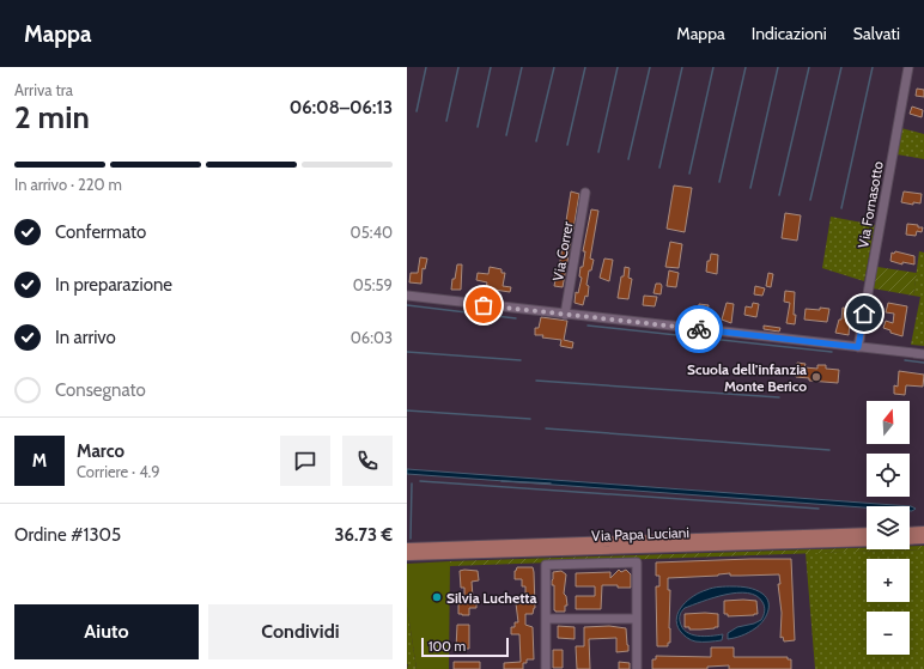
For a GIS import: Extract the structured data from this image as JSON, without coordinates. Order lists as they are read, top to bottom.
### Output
{
  "streets": {
    "main road": ["Via Papa Luciani"],
    "street": ["Via Fornasotto", "Via Correr"]
  },
  "places": ["Scuola dell'infanzia Monte Berico", "Silvia Luchetta"],
  "scale_bar": "100 m",
  "north": "top",
  "page": {
    "header": "Mappa",
    "nav": ["Mappa", "Indicazioni", "Salvati"],
    "heading": ["2 min", "Arriva tra", "06:08–06:13"],
    "panel": [
      "Marco",
      "Corriere · 4.9",
      "Ordine #1305",
      "36.73 €"
    ],
    "bar": "In arrivo · 220 m",
    "list": [
      ["Confermato", "05:40"],
      ["In preparazione", "05:59"],
      ["In arrivo", "06:03"],
      "Consegnato"
    ],
    "map_buttons": ["+", "−"],
    "round": "M",
    "buttons": ["Aiuto", "Condividi"],
    "scale": "100 m"
  }
}
